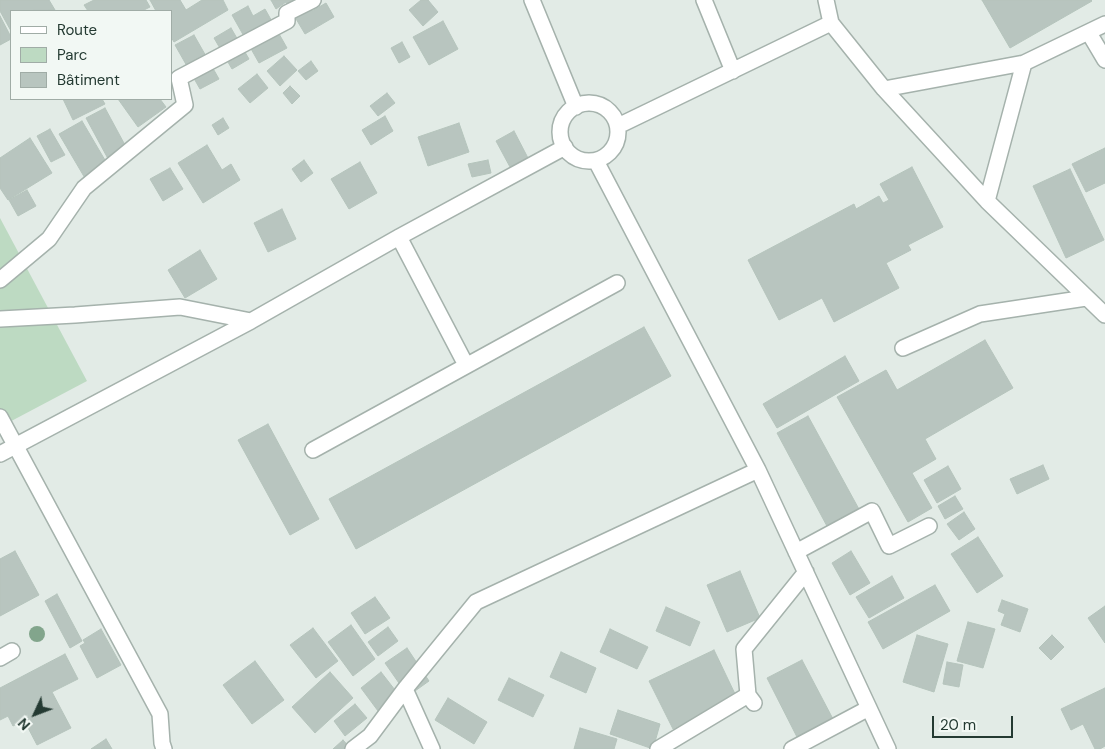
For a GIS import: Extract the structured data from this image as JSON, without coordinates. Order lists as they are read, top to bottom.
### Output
{
  "legend": ["Route", "Parc", "Bâtiment"],
  "scale_bar": "20 m",
  "north": "bottom left"
}
